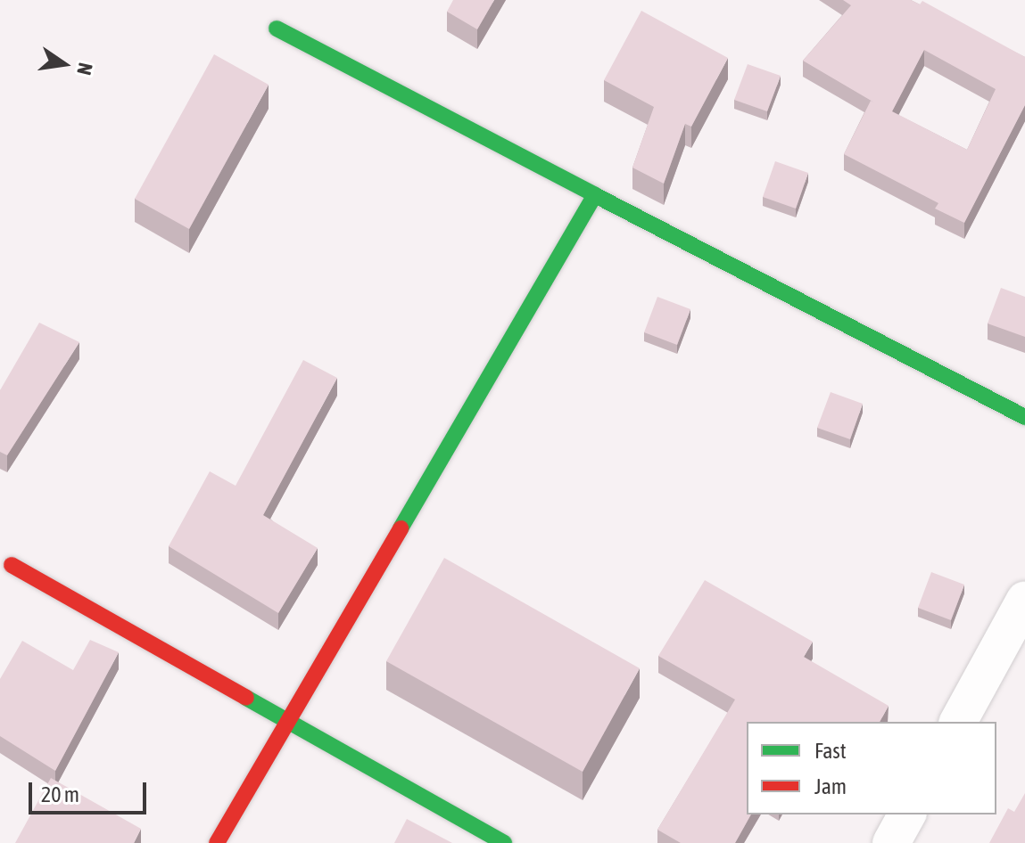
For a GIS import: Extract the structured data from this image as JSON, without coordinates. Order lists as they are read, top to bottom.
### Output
{
  "legend": ["Fast", "Jam"],
  "scale_bar": "20 m",
  "north": "right"
}
